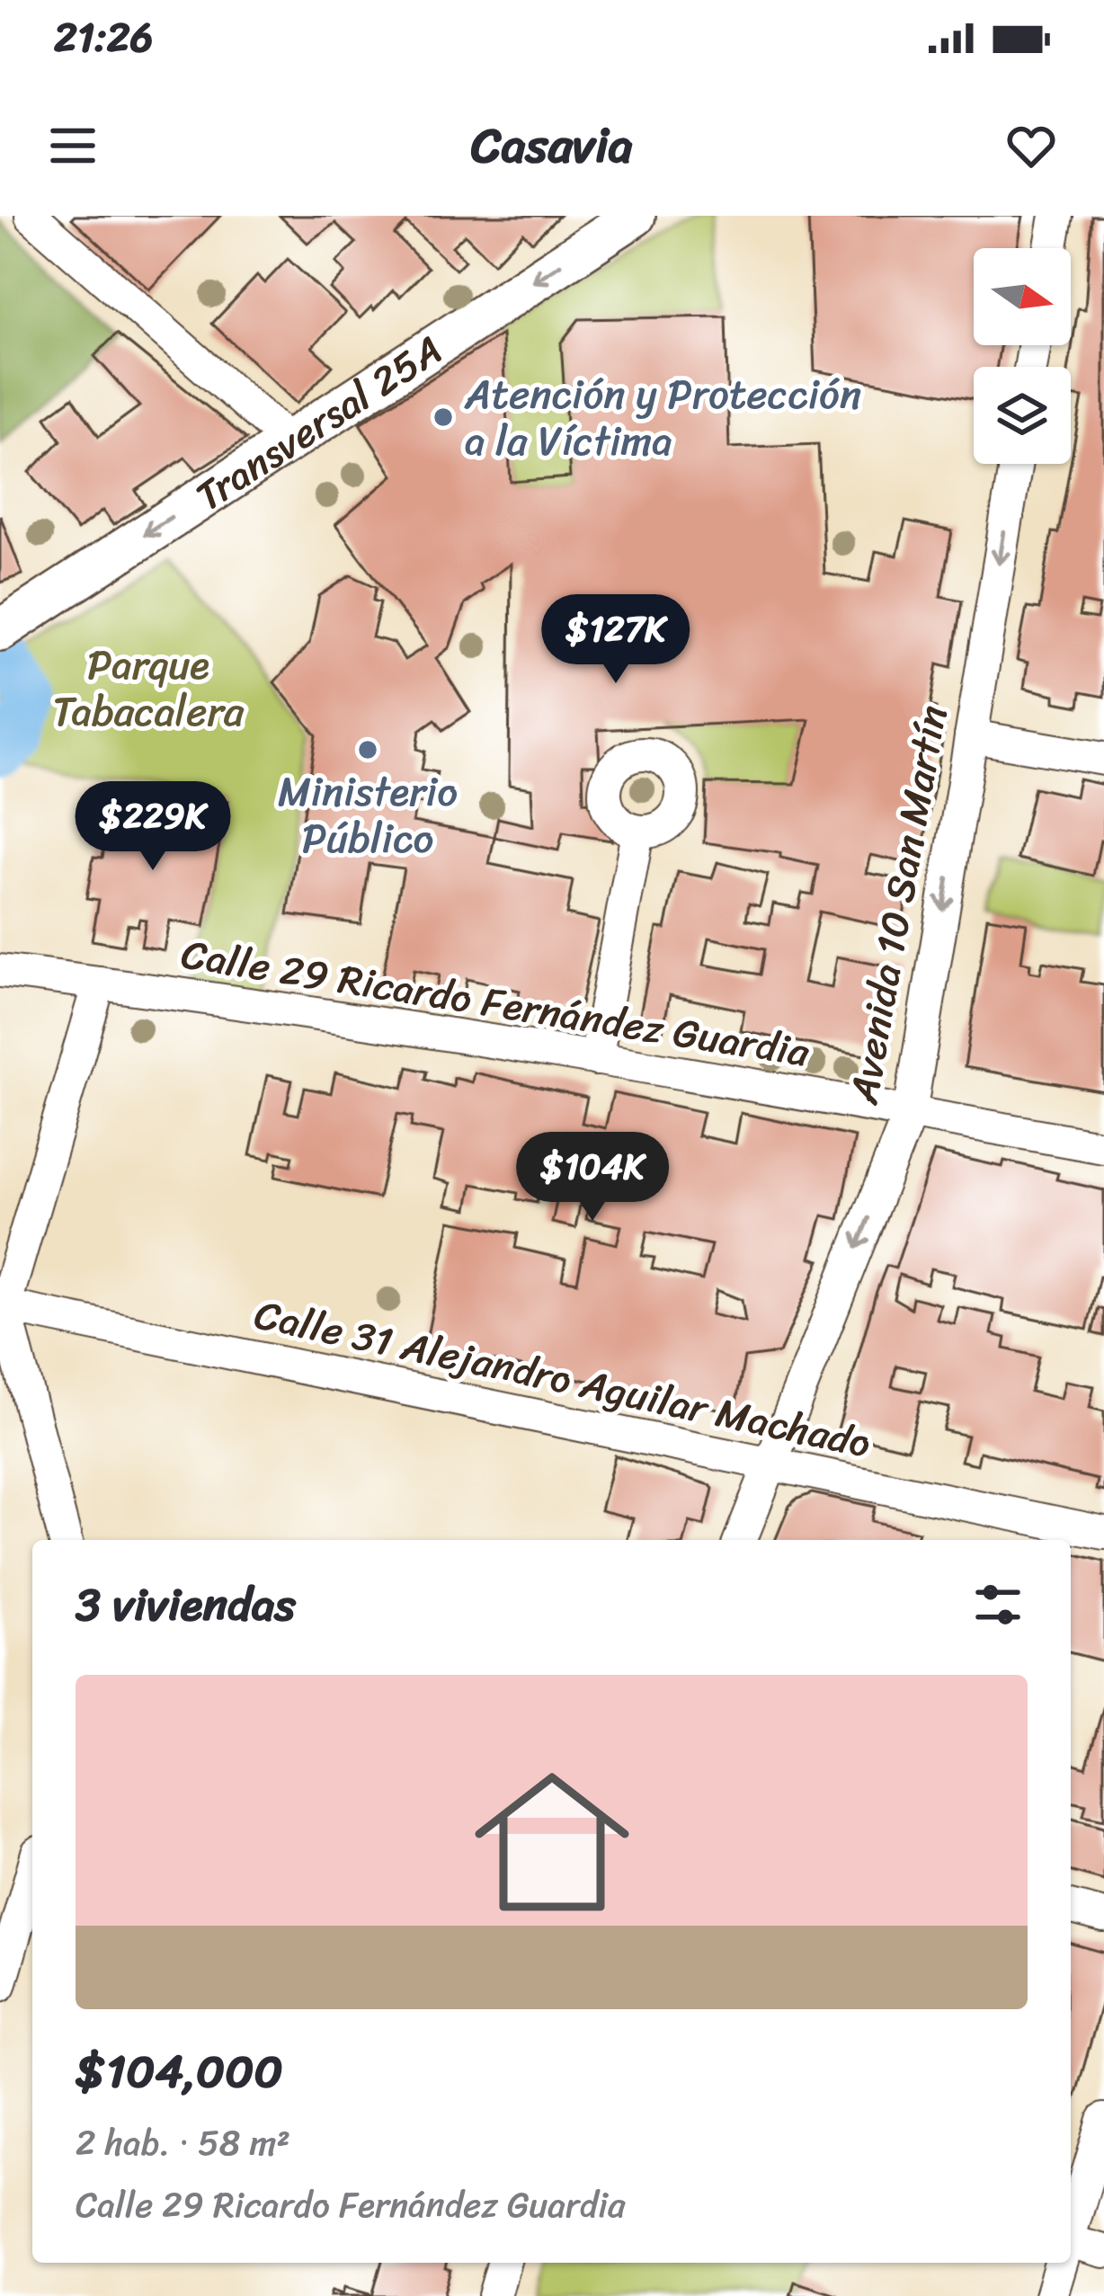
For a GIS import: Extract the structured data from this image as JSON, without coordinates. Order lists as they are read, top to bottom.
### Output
{
  "streets": {
    "main road": ["Transversal 25A"],
    "street": ["Avenida 10 San Martín", "Calle 29 Ricardo Fernández Guardia", "Calle 31 Alejandro Aguilar Machado"]
  },
  "crossings": [
    ["Avenida 10 San Martín", "Calle 29 Ricardo Fernández Guardia"],
    ["Avenida 10 San Martín", "Calle 31 Alejandro Aguilar Machado"]
  ],
  "one_way": ["Transversal 25A", "Avenida 10 San Martín"],
  "parks": ["Parque Tabacalera"],
  "places": ["Atención y Protección a la Víctima", "Ministerio Público"],
  "north": "right",
  "page": {
    "status": "21:26",
    "header": "Casavia",
    "price": ["$127K", "$229K", "$104K"],
    "heading": "3 viviendas",
    "list": [
      {
        "name": "$104,000",
        "note": "2 hab. · 58 m² · Calle 29 Ricardo Fernández Guardia"
      }
    ]
  }
}
